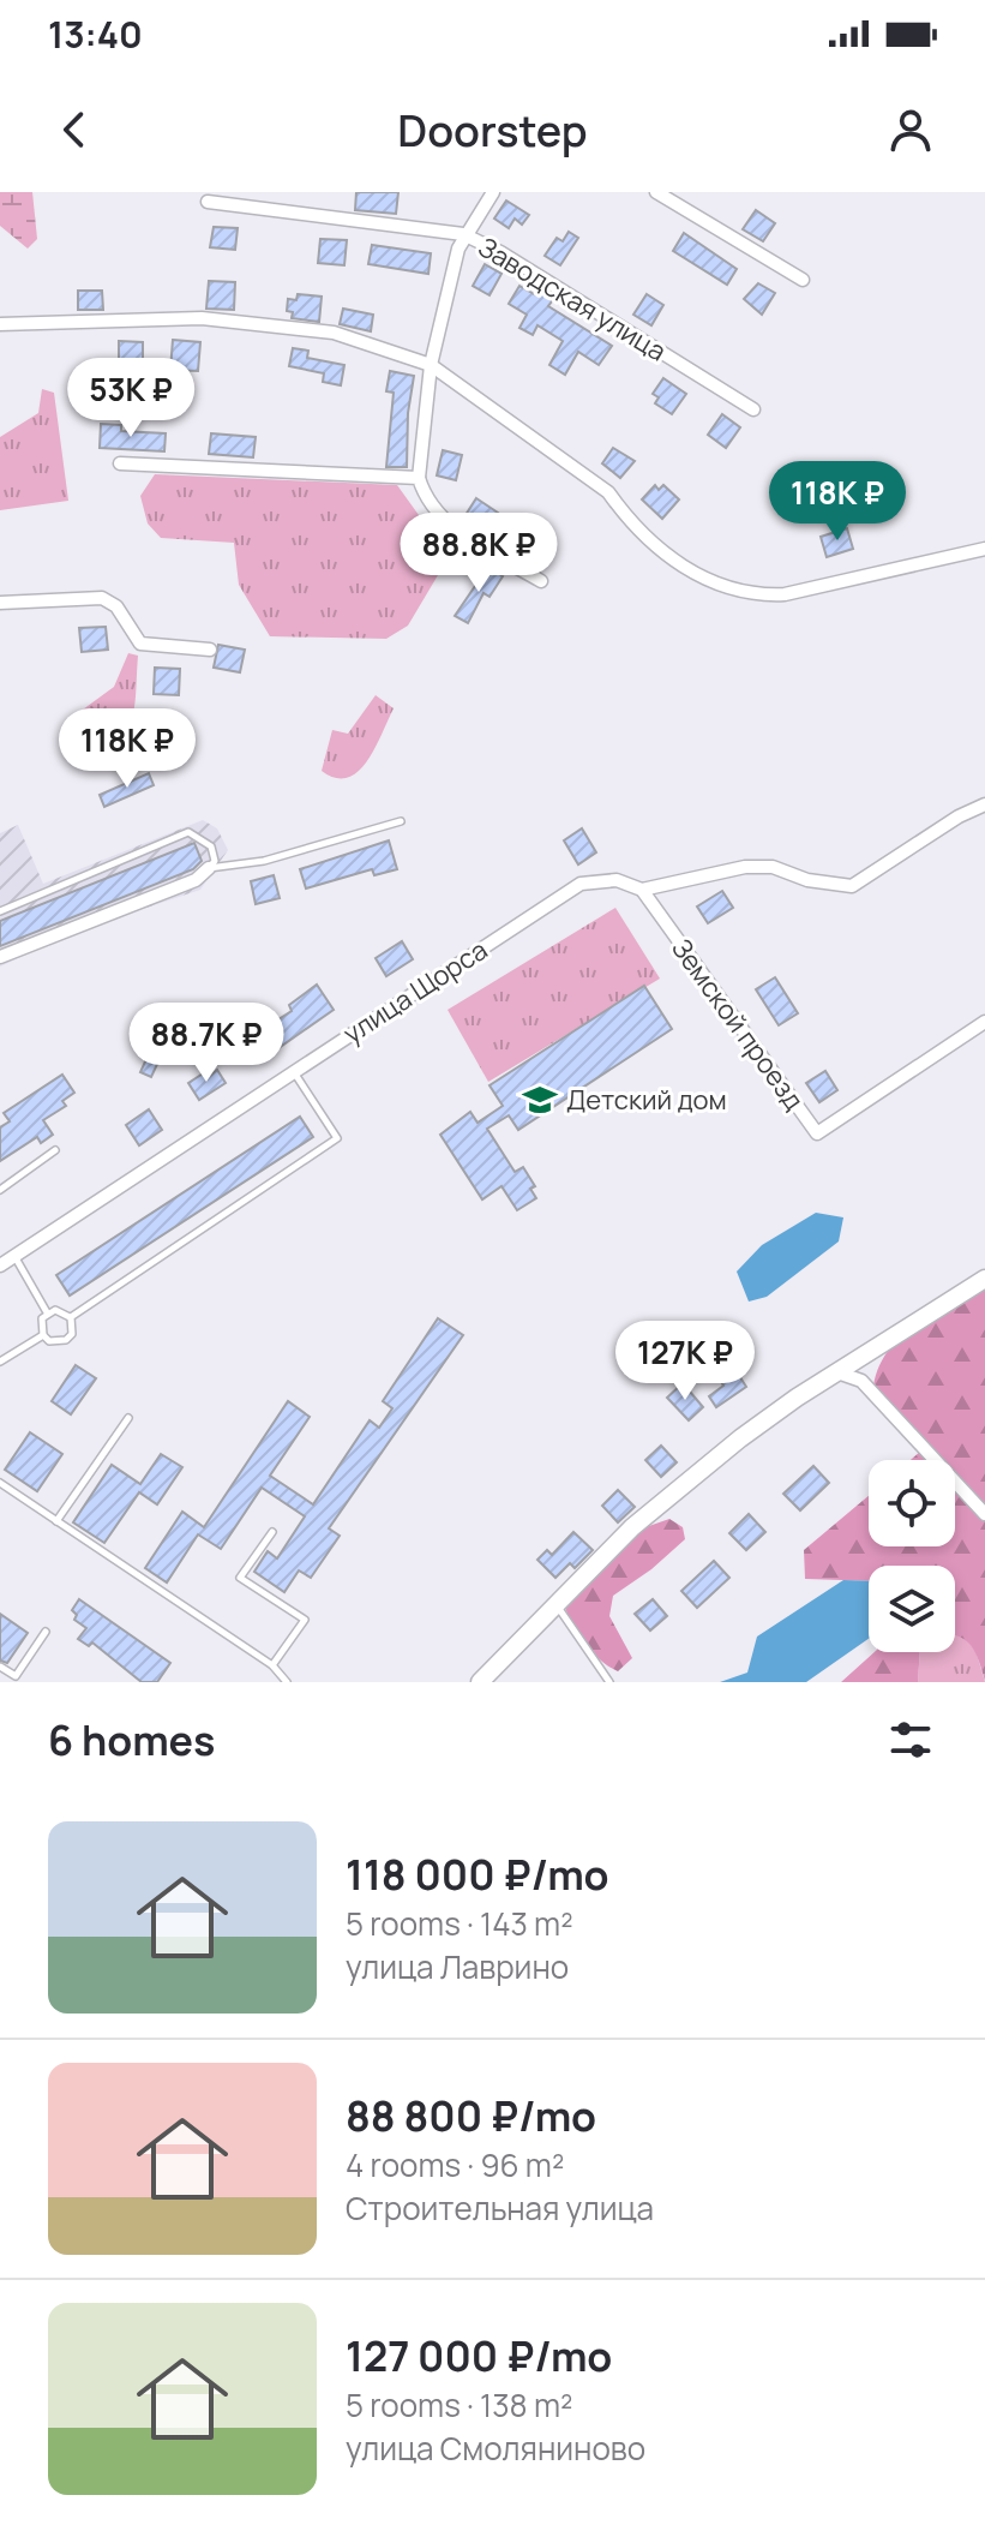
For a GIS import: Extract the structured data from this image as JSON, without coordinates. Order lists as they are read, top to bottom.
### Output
{
  "streets": {
    "street": ["Заводская улица", "улица Щорса", "Земской проезд"]
  },
  "crossings": [
    ["улица Щорса", "Земской проезд"]
  ],
  "places": {
    "school or university": ["Детский дом"]
  },
  "page": {
    "status": "13:40",
    "header": "Doorstep",
    "price": [
      "53K ₽",
      "118K ₽",
      "88.8K ₽",
      "118K ₽",
      "88.7K ₽",
      "127K ₽"
    ],
    "heading": "6 homes",
    "list": [
      {
        "name": "118 000 ₽/mo",
        "note": "5 rooms · 143 m² · улица Лаврино"
      },
      {
        "name": "88 800 ₽/mo",
        "note": "4 rooms · 96 m² · Строительная улица"
      },
      {
        "name": "127 000 ₽/mo",
        "note": "5 rooms · 138 m² · улица Смоляниново"
      }
    ]
  }
}
